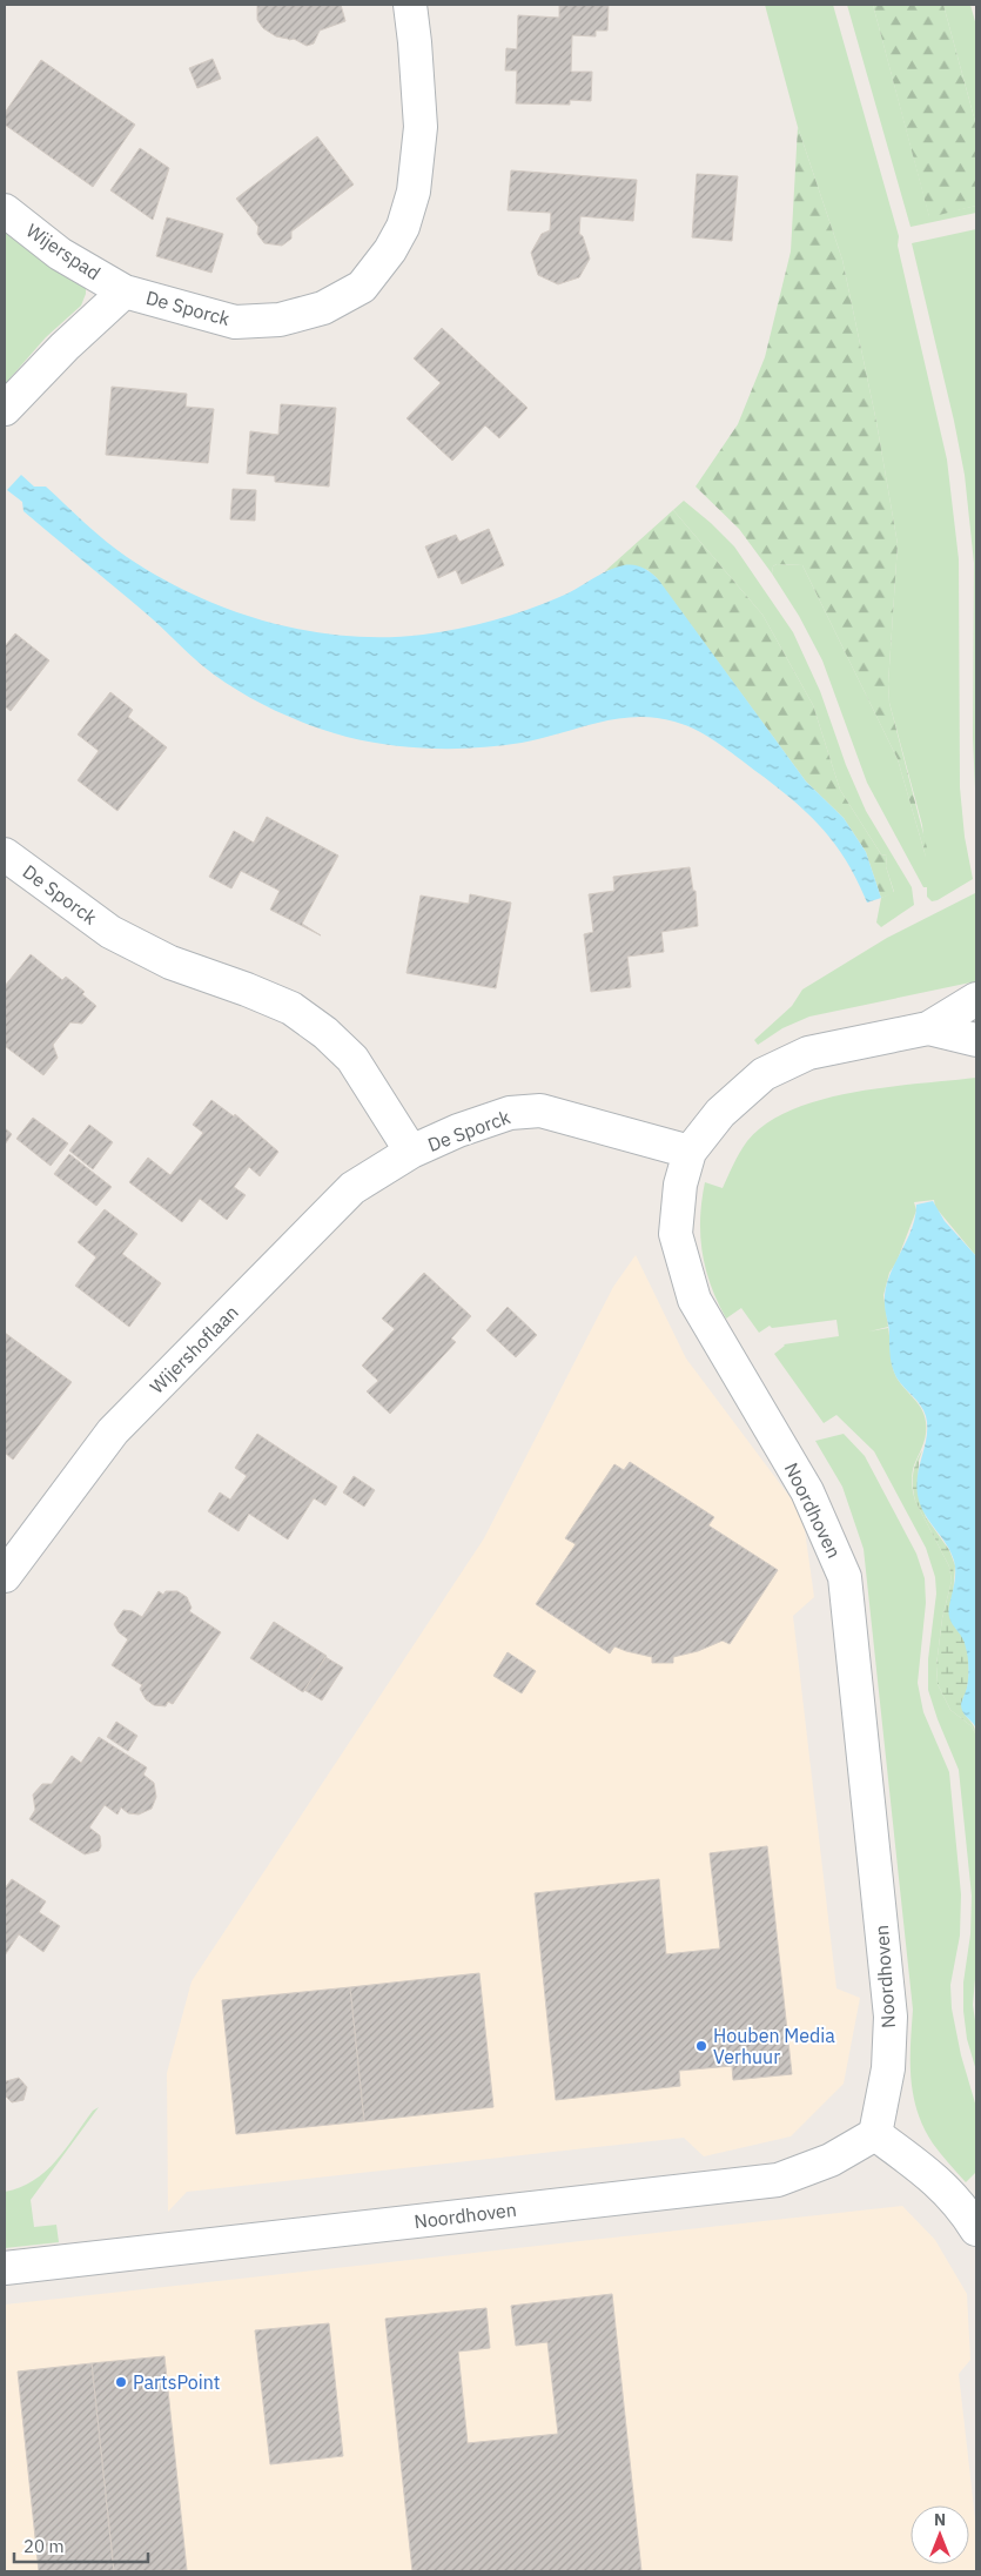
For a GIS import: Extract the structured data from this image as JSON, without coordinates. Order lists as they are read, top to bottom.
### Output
{
  "streets": {
    "street": [
      "Wijerspad",
      "De Sporck",
      "Wijershoflaan",
      "Noordhoven"
    ]
  },
  "crossings": [
    ["Wijerspad", "De Sporck"],
    ["De Sporck", "Wijershoflaan"],
    ["De Sporck", "Noordhoven"]
  ],
  "places": ["Houben Media Verhuur", "PartsPoint"],
  "scale_bar": "20 m",
  "north": "top"
}
